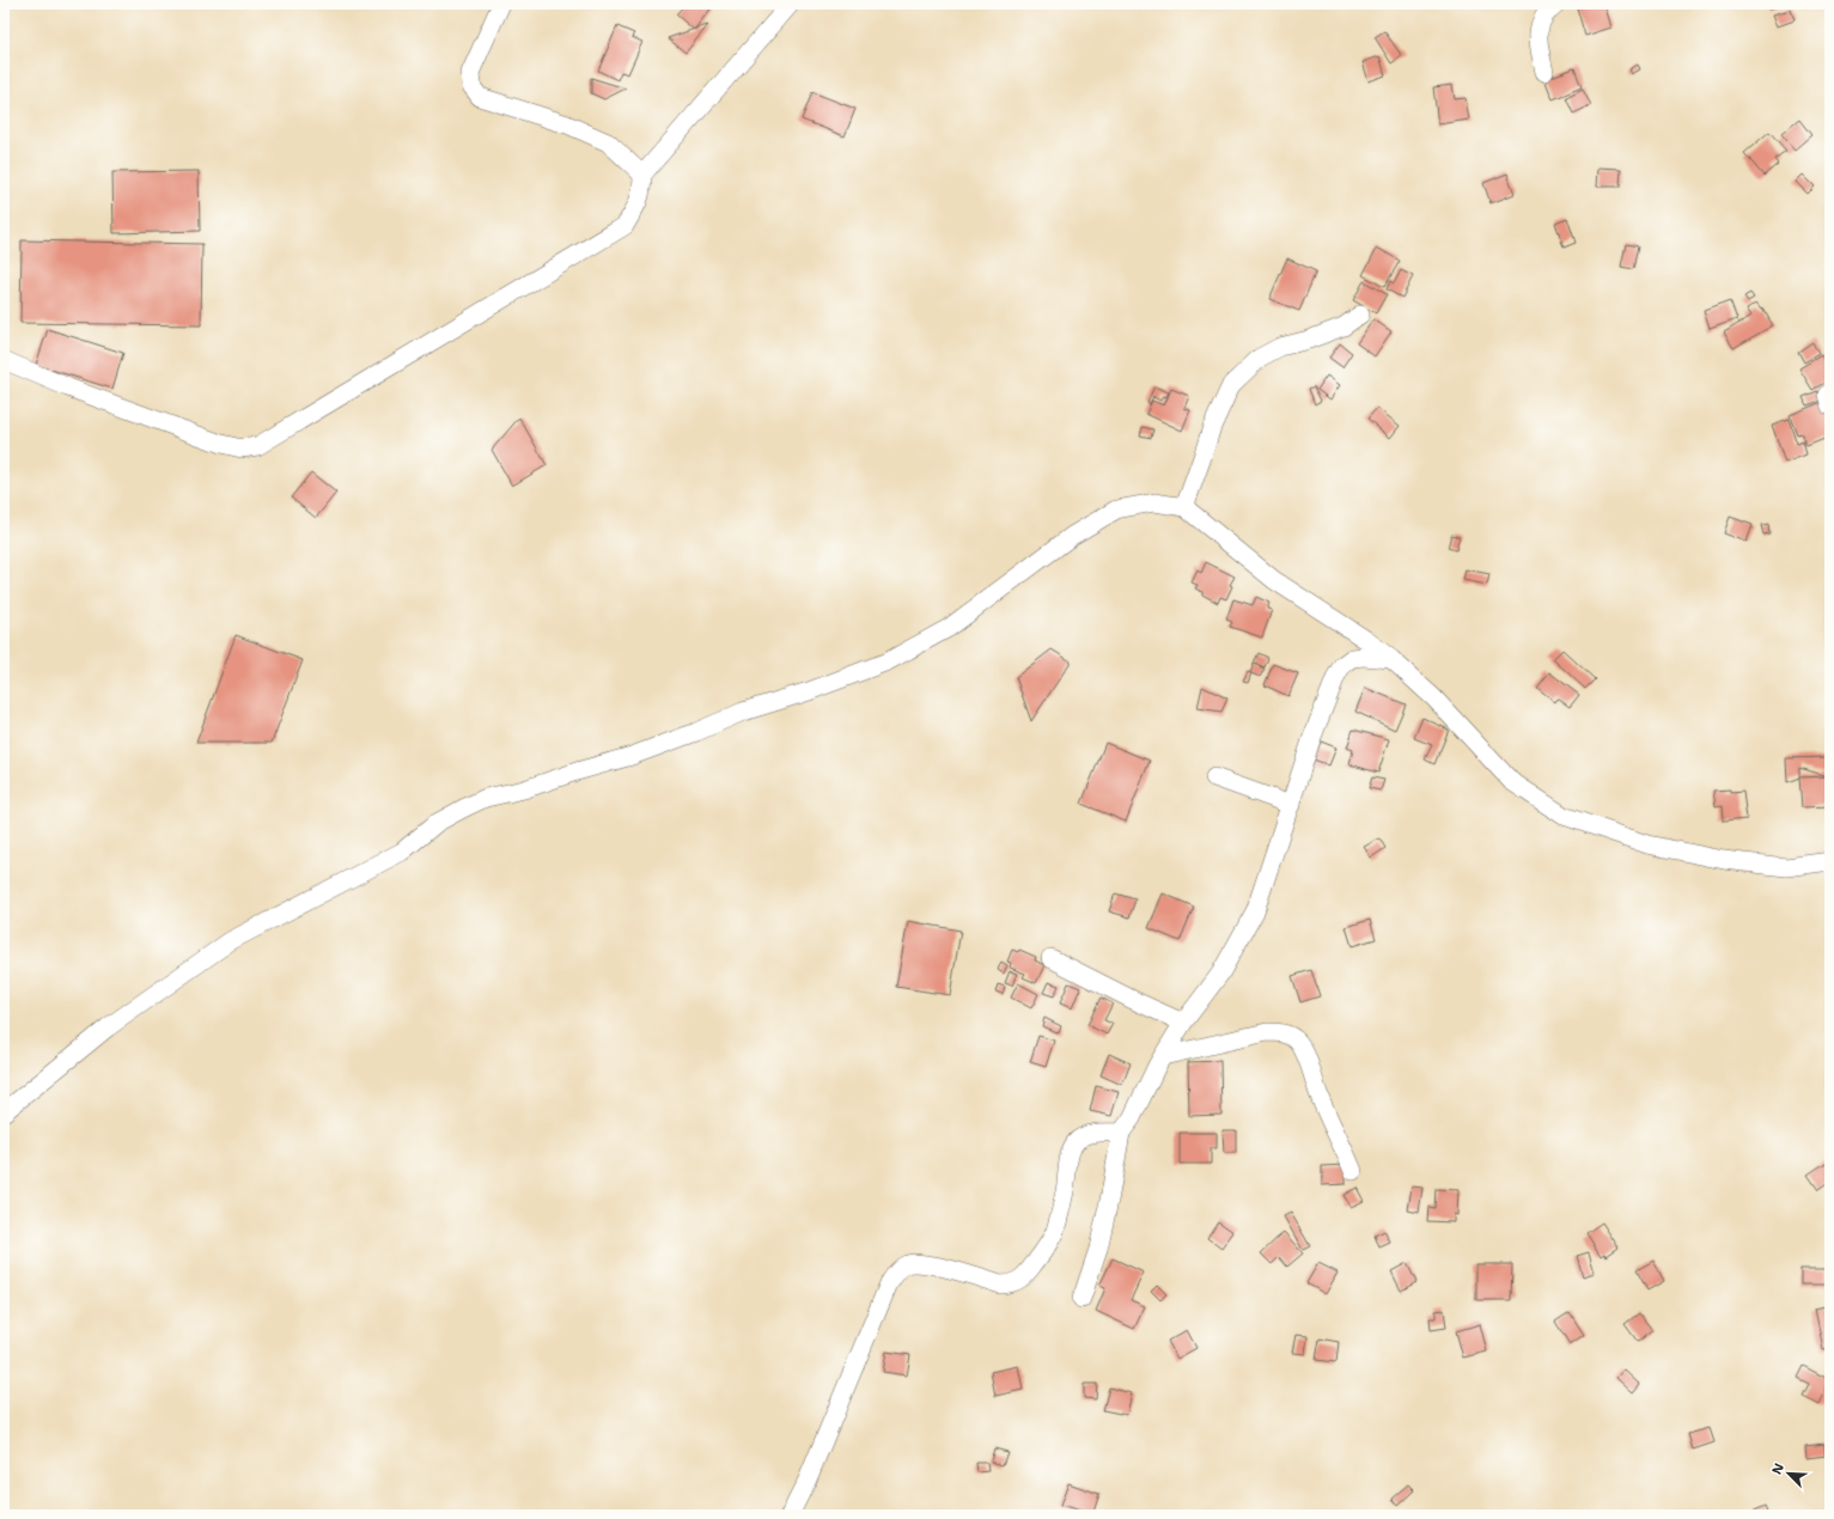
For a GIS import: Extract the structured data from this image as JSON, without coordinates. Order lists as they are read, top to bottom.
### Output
{
  "north": "top left"
}
